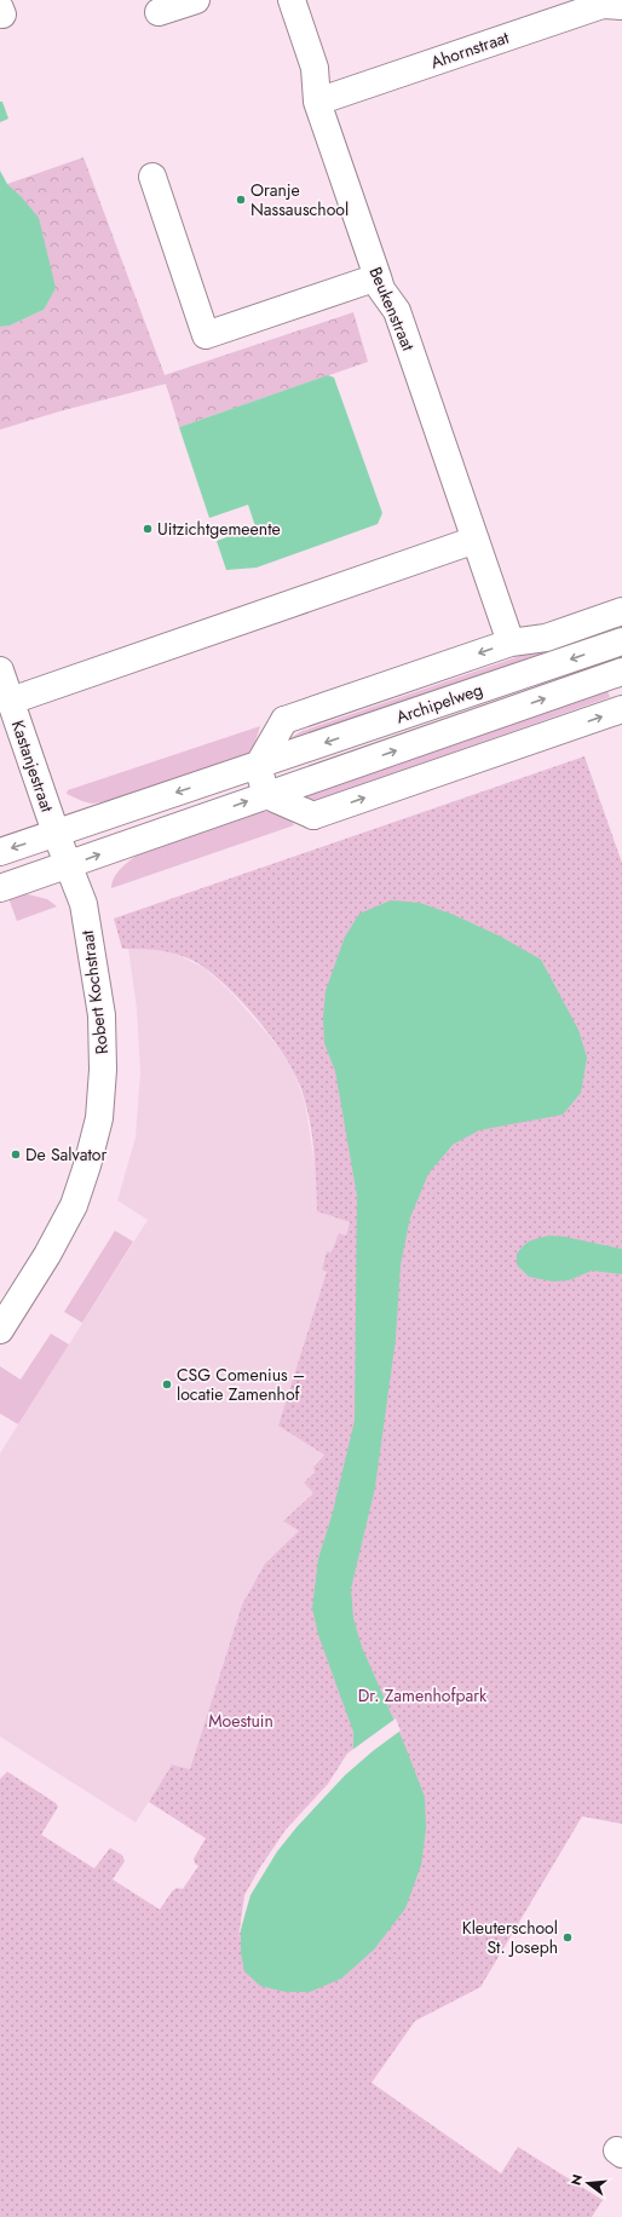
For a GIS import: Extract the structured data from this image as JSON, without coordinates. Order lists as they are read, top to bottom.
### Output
{
  "streets": {
    "street": [
      "Ahornstraat",
      "Beukenstraat",
      "Archipelweg",
      "Kastanjestraat",
      "Robert Kochstraat"
    ]
  },
  "crossings": [
    ["Ahornstraat", "Beukenstraat"],
    ["Beukenstraat", "Archipelweg"],
    ["Archipelweg", "Kastanjestraat"],
    ["Archipelweg", "Robert Kochstraat"]
  ],
  "parks": ["Dr. Zamenhofpark", "Moestuin"],
  "places": [
    "Oranje Nassauschool",
    "Uitzichtgemeente",
    "De Salvator",
    "CSG Comenius – locatie Zamenhof",
    "Kleuterschool St. Joseph"
  ],
  "north": "left"
}
